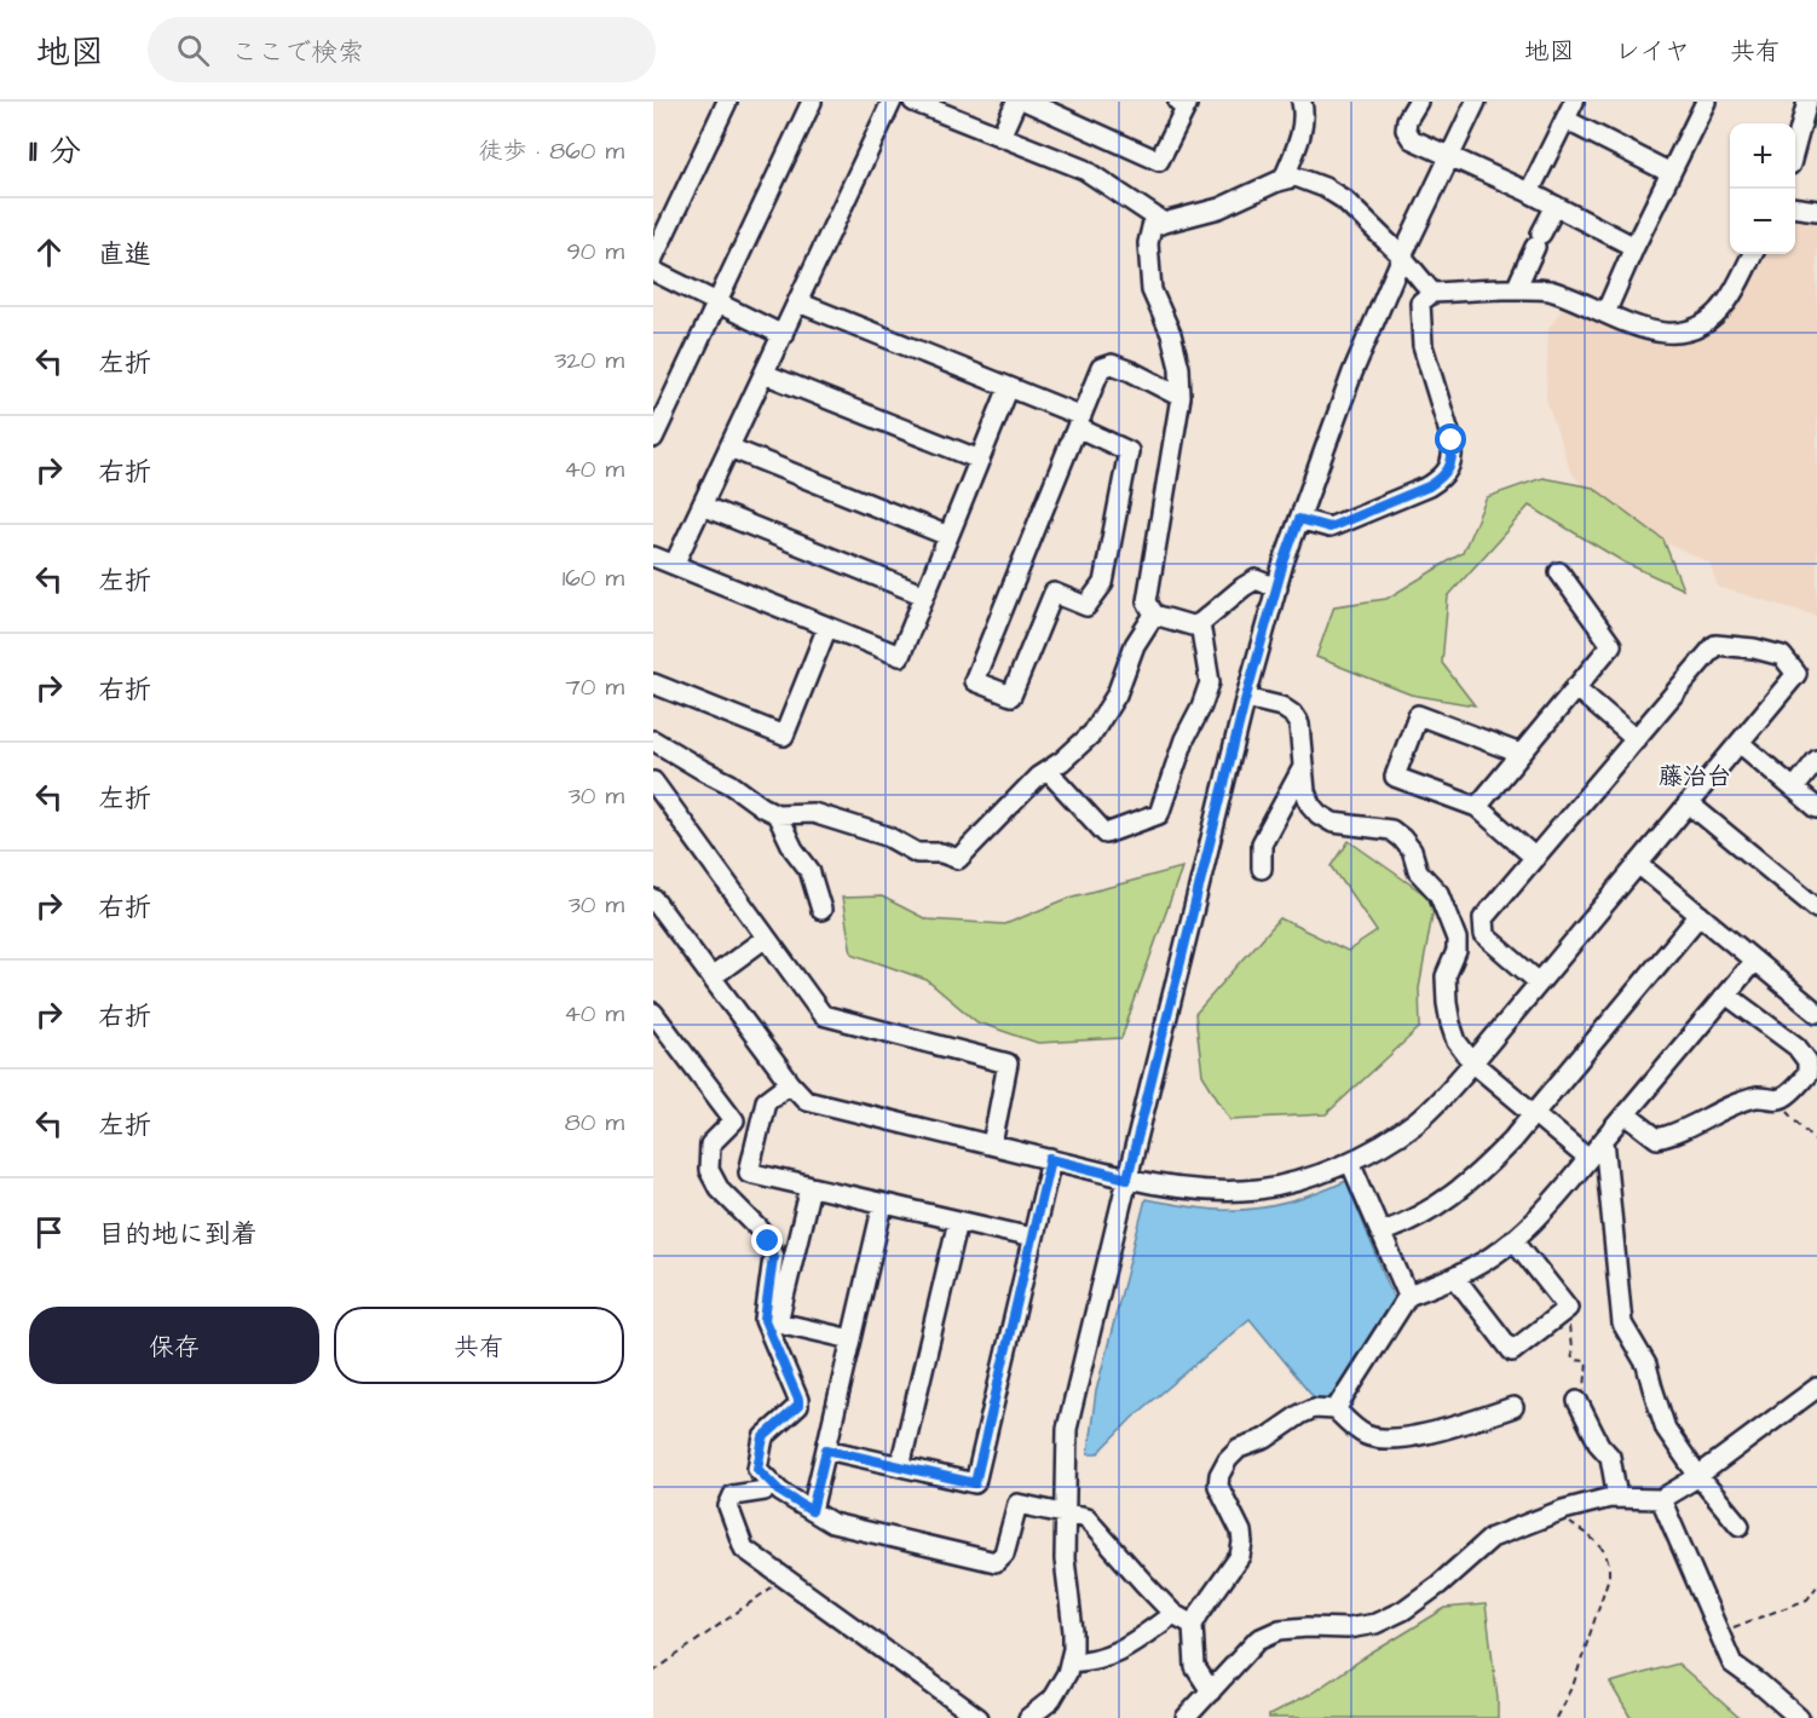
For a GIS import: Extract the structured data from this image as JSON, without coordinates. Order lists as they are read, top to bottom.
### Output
{
  "districts": ["藤治台"],
  "page": {
    "header": "地図",
    "search": "ここで検索",
    "nav": ["地図", "レイヤ", "共有"],
    "heading": ["11 分", "徒歩 · 860 m"],
    "map_buttons": ["+", "−"],
    "list": [
      ["直進", "90 m"],
      ["左折", "320 m"],
      ["右折", "40 m"],
      ["左折", "160 m"],
      ["右折", "70 m"],
      ["左折", "30 m"],
      ["右折", "30 m"],
      ["右折", "40 m"],
      ["左折", "80 m"],
      "目的地に到着"
    ],
    "buttons": ["保存", "共有"]
  }
}
